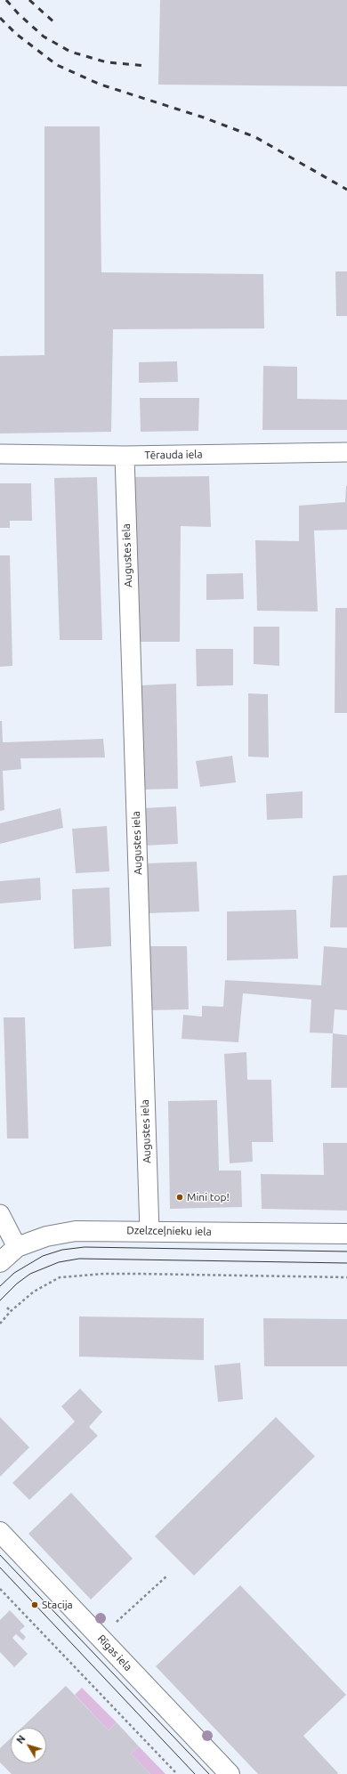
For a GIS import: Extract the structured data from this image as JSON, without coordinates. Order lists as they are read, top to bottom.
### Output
{
  "streets": {
    "street": [
      "Tērauda iela",
      "Augustes iela",
      "Dzelzceļnieku iela",
      "Rīgas iela"
    ]
  },
  "crossings": [
    ["Tērauda iela", "Augustes iela"],
    ["Augustes iela", "Dzelzceļnieku iela"]
  ],
  "places": ["Mini top!", "Stacija"],
  "north": "top left"
}
